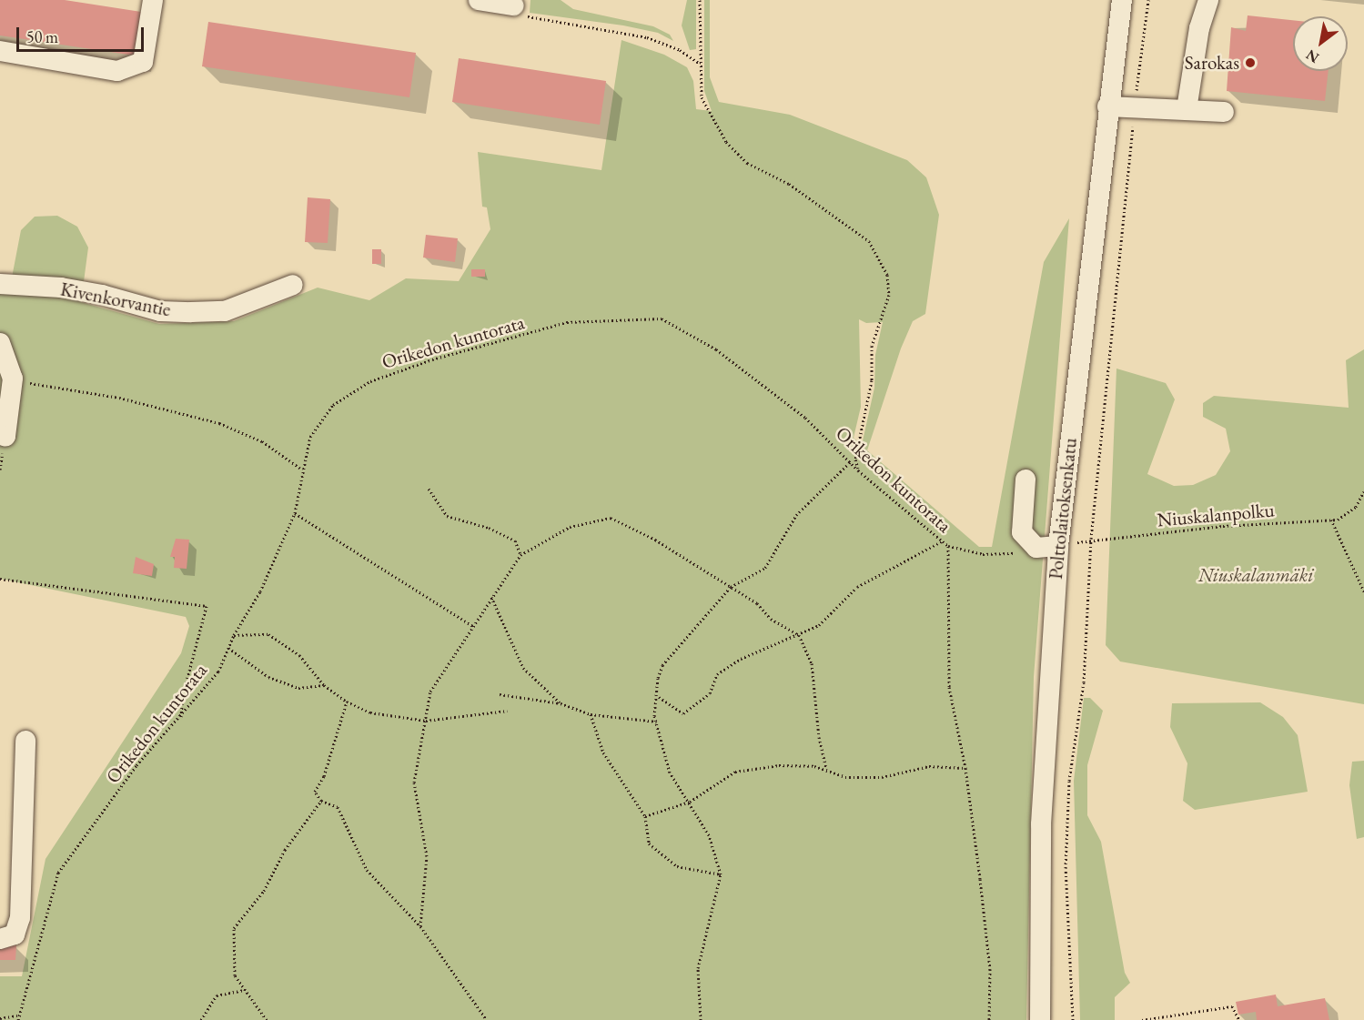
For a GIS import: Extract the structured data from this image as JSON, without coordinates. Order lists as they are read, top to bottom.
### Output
{
  "streets": {
    "street": ["Kivenkorvantie", "Polttolaitoksenkatu"],
    "path": ["Orikedon kuntorata", "Niuskalanpolku"]
  },
  "crossings": [
    ["Polttolaitoksenkatu", "Niuskalanpolku"]
  ],
  "parks": ["Niuskalanmäki"],
  "places": ["Sarokas"],
  "scale_bar": "50 m",
  "north": "bottom left"
}
